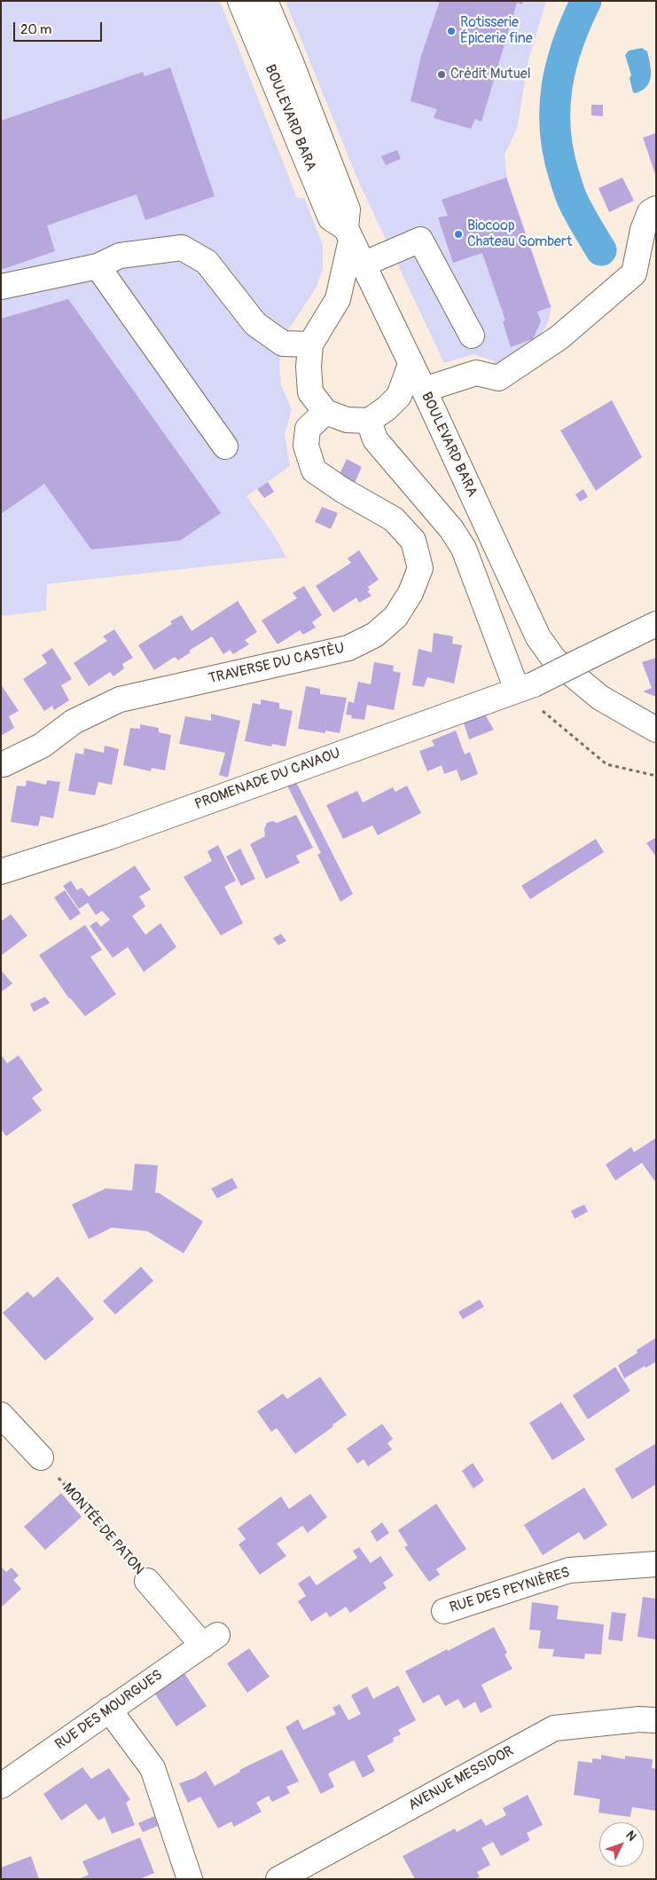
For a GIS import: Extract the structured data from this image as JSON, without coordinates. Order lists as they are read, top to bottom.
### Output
{
  "streets": {
    "street": [
      "BOULEVARD BARA",
      "TRAVERSE DU CASTÈU",
      "PROMENADE DU CAVAOU",
      "MONTÉE DE PATON",
      "RUE DES PEYNIÈRES",
      "RUE DES MOURGUES",
      "AVENUE MESSIDOR"
    ]
  },
  "crossings": [
    ["MONTÉE DE PATON", "RUE DES MOURGUES"]
  ],
  "places": ["Rotisserie Épicerie fine", "Crédit Mutuel", "Biocoop Chateau Gombert"],
  "scale_bar": "20 m",
  "north": "top right"
}
